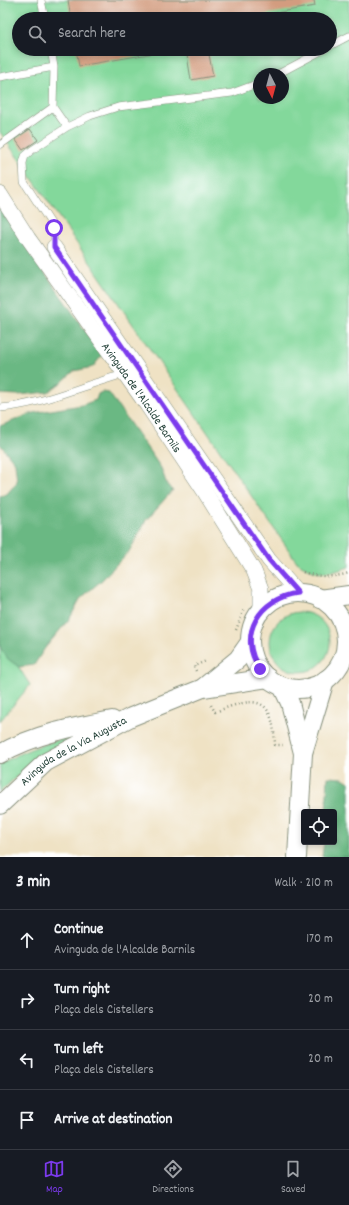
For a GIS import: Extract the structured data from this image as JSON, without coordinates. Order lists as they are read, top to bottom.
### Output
{
  "streets": {
    "street": ["Avinguda de l'Alcalde Barnils", "Avinguda de la Via Augusta"]
  },
  "crossings": [
    ["Avinguda de l'Alcalde Barnils", "Avinguda de la Via Augusta"]
  ],
  "north": "bottom",
  "page": {
    "search": "Search here",
    "heading": ["3 min", "Walk · 210 m"],
    "list": [
      ["Continue", "Avinguda de l'Alcalde Barnils", "170 m"],
      ["Turn right", "Plaça dels Cistellers", "20 m"],
      ["Turn left", "Plaça dels Cistellers", "20 m"],
      "Arrive at destination"
    ],
    "nav": ["Map", "Directions", "Saved"]
  }
}
